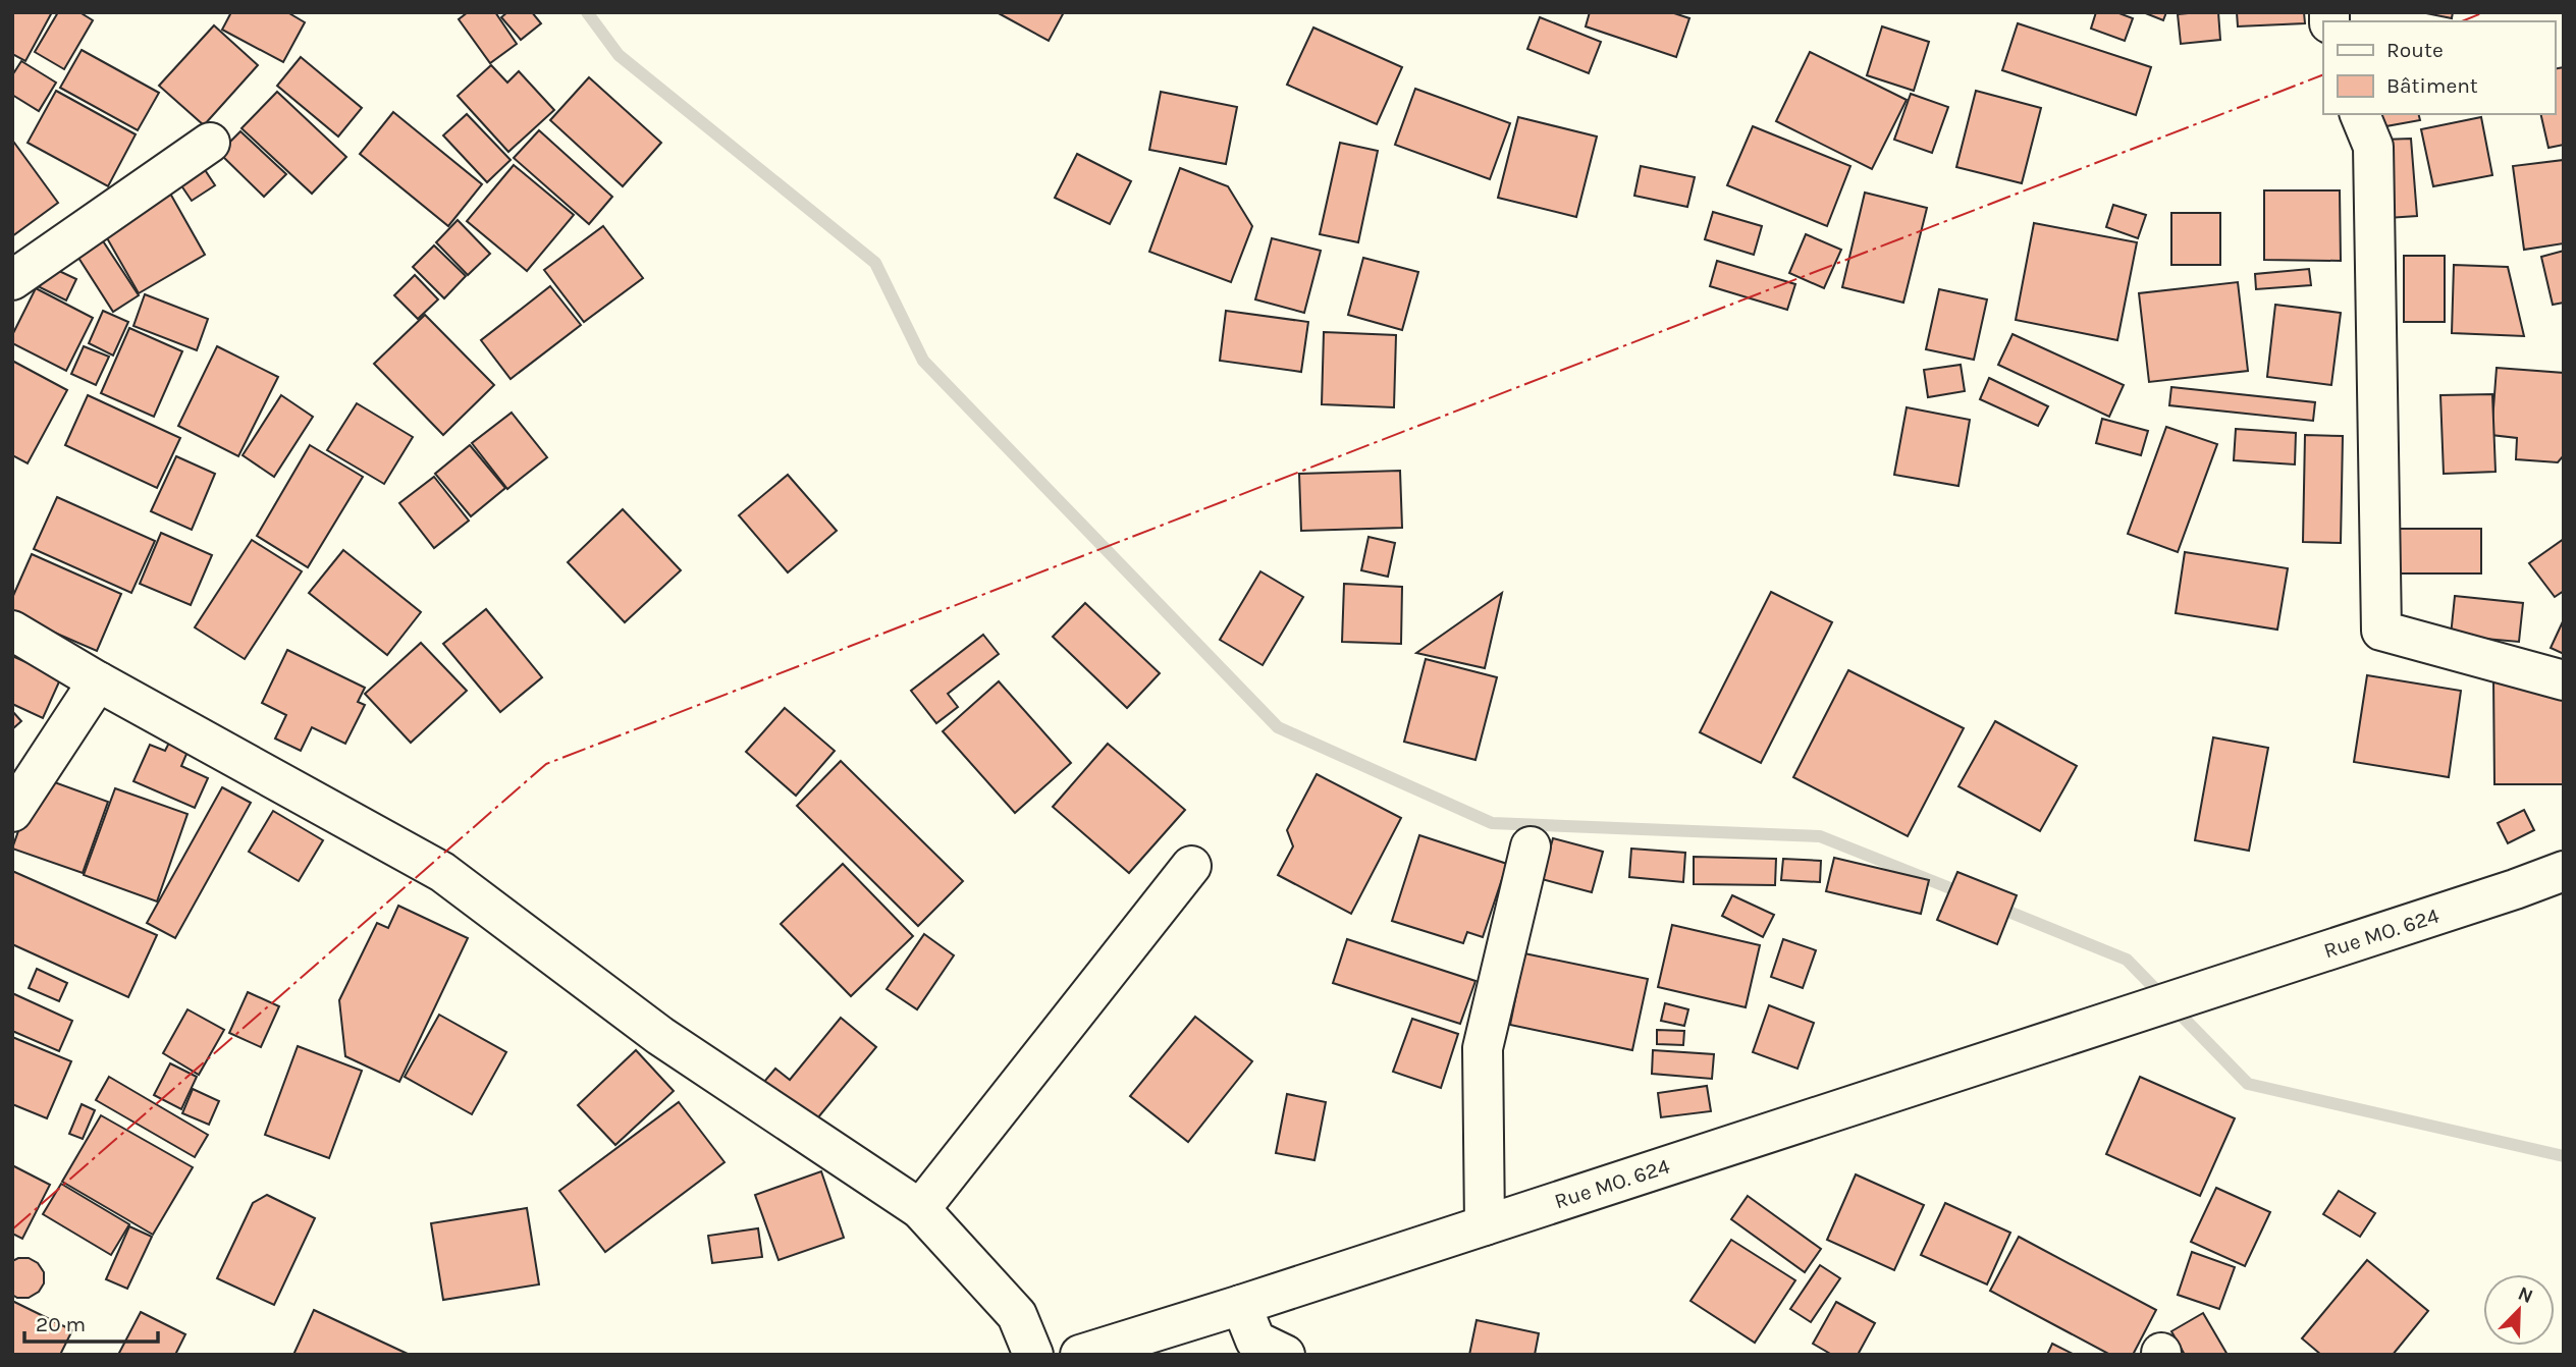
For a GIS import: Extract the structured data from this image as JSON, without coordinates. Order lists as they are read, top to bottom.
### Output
{
  "streets": {
    "street": ["Rue MO. 624"]
  },
  "legend": ["Route", "Bâtiment"],
  "scale_bar": "20 m",
  "north": "top right"
}
